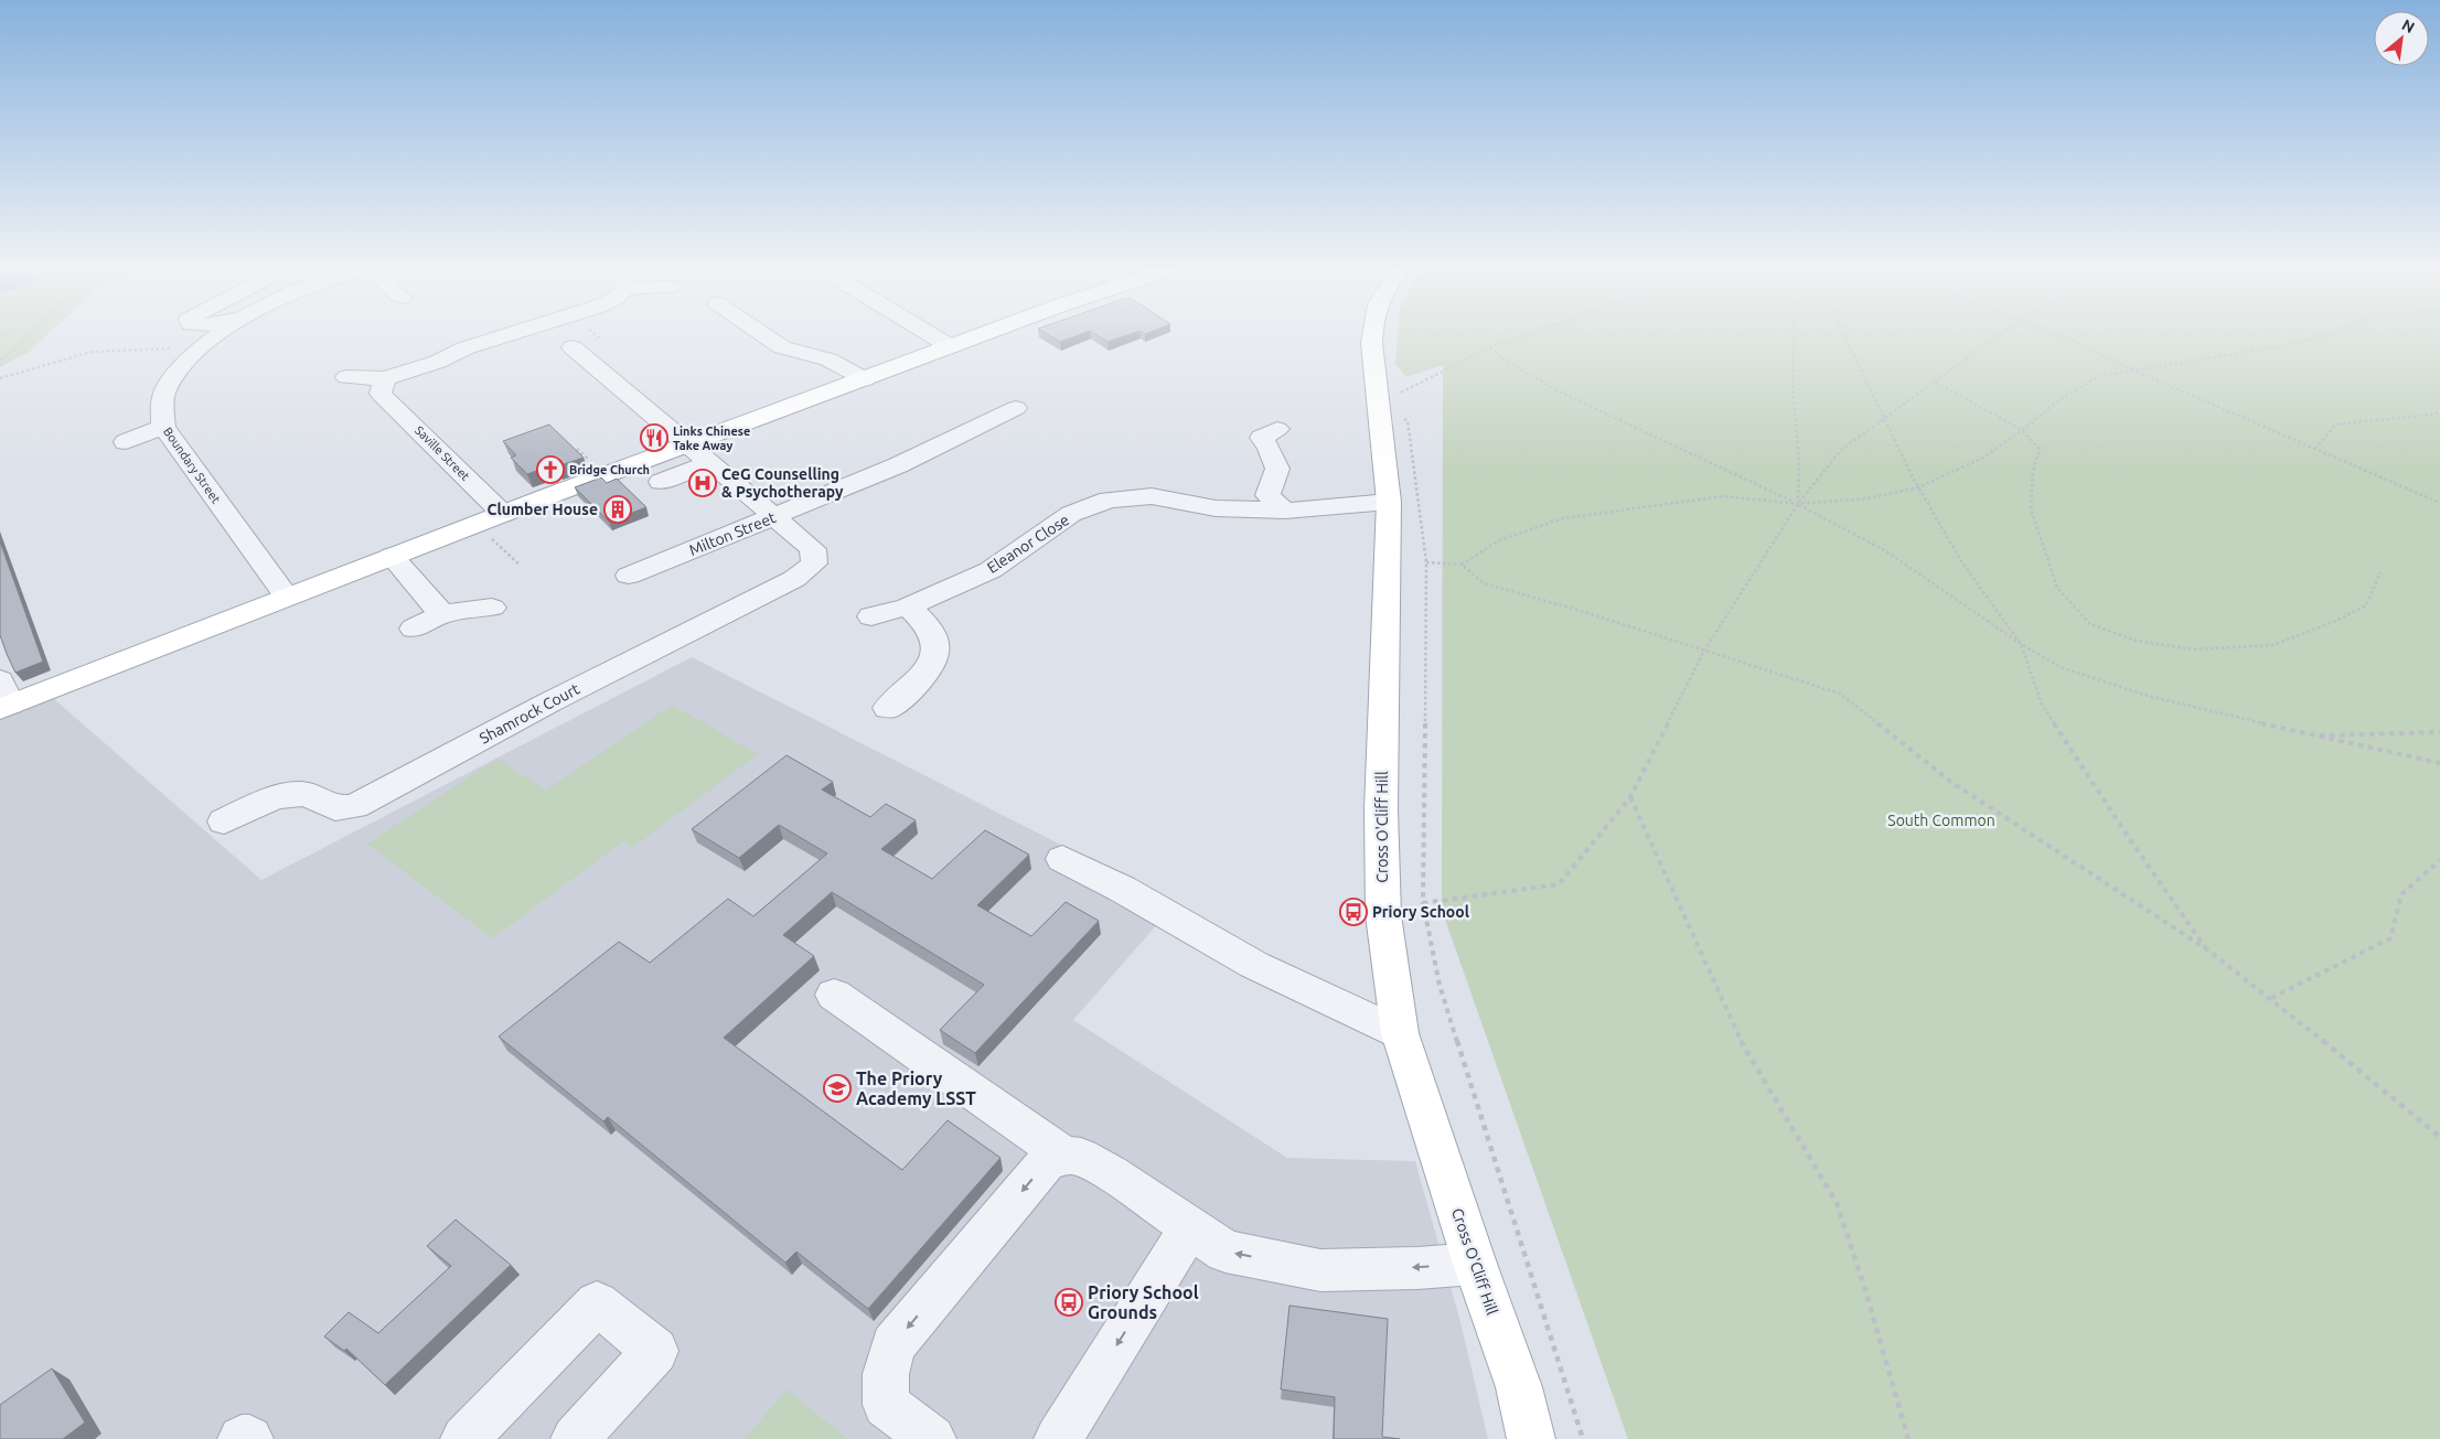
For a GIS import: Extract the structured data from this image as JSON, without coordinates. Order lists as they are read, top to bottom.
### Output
{
  "streets": {
    "main road": ["Cross O'Cliff Hill"],
    "street": [
      "Saville Street",
      "Boundary Street",
      "Milton Street",
      "Eleanor Close",
      "Shamrock Court"
    ]
  },
  "crossings": [
    ["Milton Street", "Shamrock Court"],
    ["Eleanor Close", "Cross O'Cliff Hill"]
  ],
  "parks": ["South Common"],
  "places": {
    "restaurant": ["Links Chinese Take Away"],
    "church": ["Bridge Church"],
    "hospital": ["CeG Counselling & Psychotherapy"],
    "building": ["Clumber House"],
    "bus stop": ["Priory School", "Priory School Grounds"],
    "school or university": ["The Priory Academy LSST"]
  },
  "north": "top right"
}
